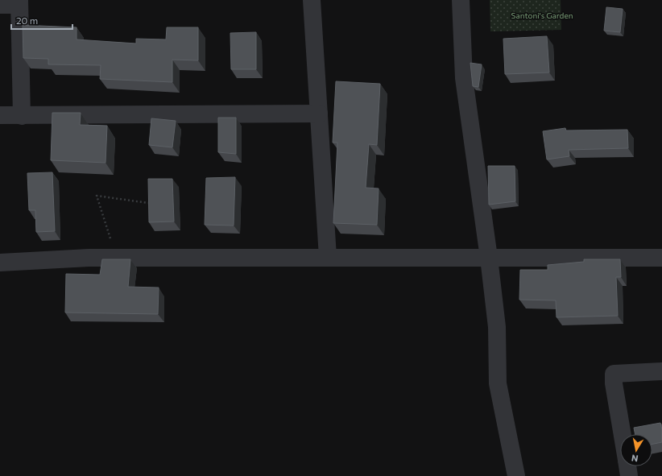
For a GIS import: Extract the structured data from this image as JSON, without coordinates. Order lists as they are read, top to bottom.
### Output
{
  "parks": ["Santoni's Garden"],
  "scale_bar": "20 m",
  "north": "bottom"
}
